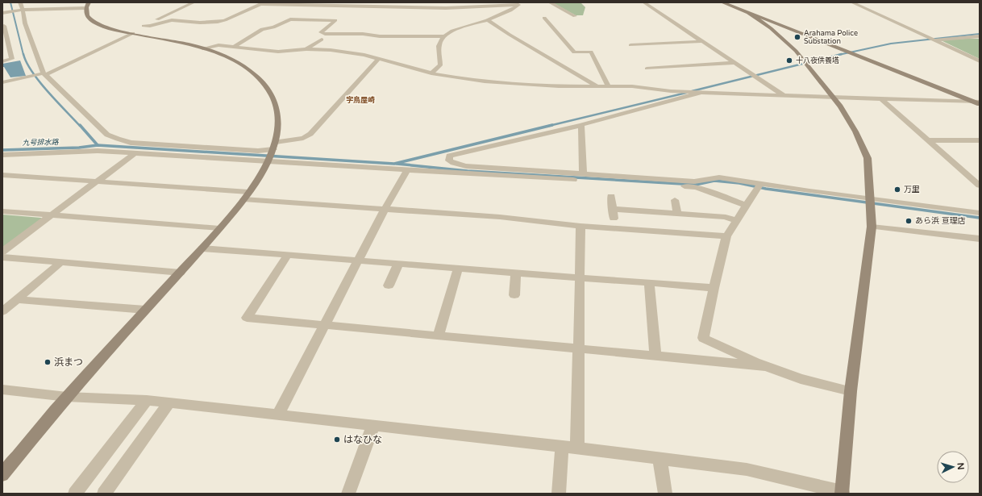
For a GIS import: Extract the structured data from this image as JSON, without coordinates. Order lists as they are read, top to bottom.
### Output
{
  "districts": ["字鳥屋崎"],
  "water": ["九号排水路"],
  "places": [
    "Arahama Police Substation",
    "十八夜供養塔",
    "万里",
    "あら浜 亘理店",
    "浜まつ",
    "はなひな"
  ],
  "north": "right"
}
